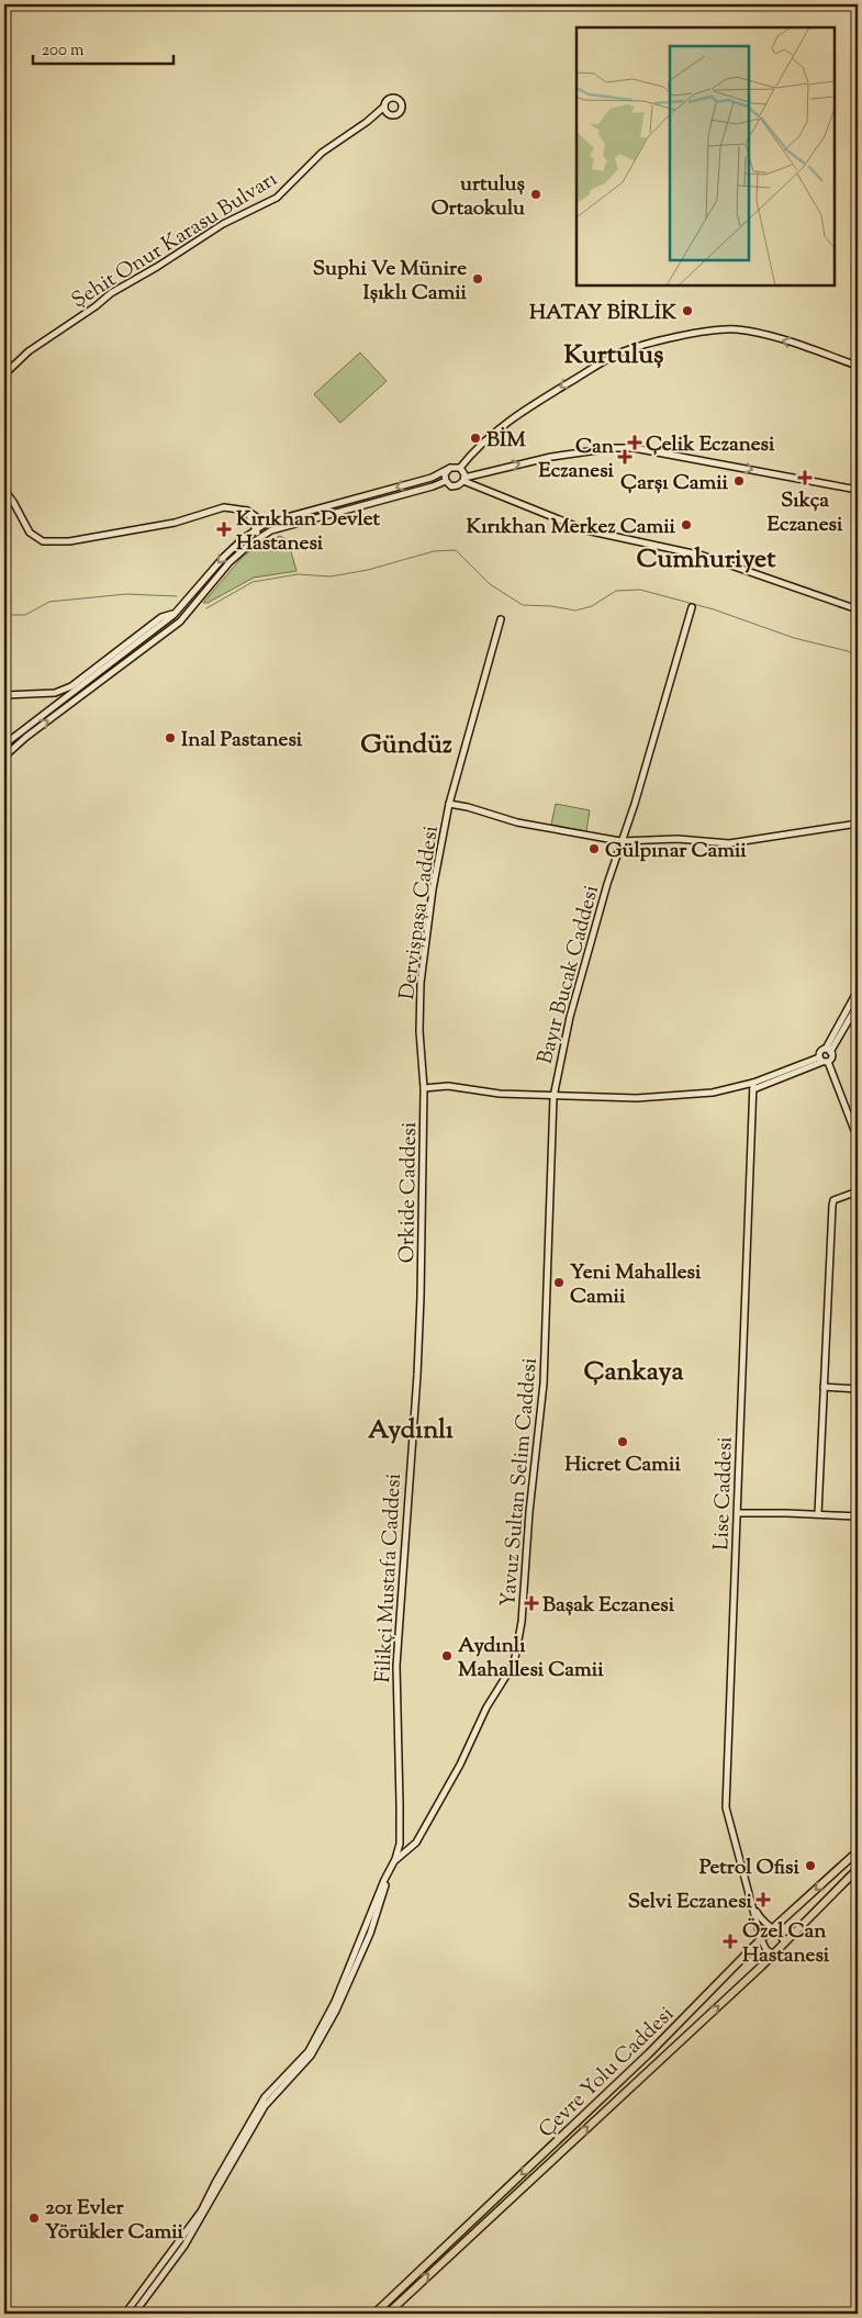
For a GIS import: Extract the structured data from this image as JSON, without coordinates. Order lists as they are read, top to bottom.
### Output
{
  "streets": {
    "highway": ["Çevre Yolu Caddesi"],
    "street": [
      "Şehit Onur Karasu Bulvarı",
      "Dervişpaşa Caddesi",
      "Bayır Bucak Caddesi",
      "Orkide Caddesi",
      "Yavuz Sultan Selim Caddesi",
      "Lise Caddesi",
      "Filikçi Mustafa Caddesi"
    ]
  },
  "crossings": [
    ["Dervişpaşa Caddesi", "Orkide Caddesi"],
    ["Bayır Bucak Caddesi", "Yavuz Sultan Selim Caddesi"],
    ["Orkide Caddesi", "Filikçi Mustafa Caddesi"],
    ["Yavuz Sultan Selim Caddesi", "Filikçi Mustafa Caddesi"],
    ["Lise Caddesi", "Çevre Yolu Caddesi"]
  ],
  "districts": [
    "Kurtuluş",
    "Cumhuriyet",
    "Gündüz",
    "Çankaya",
    "Aydınlı"
  ],
  "places": {
    "other": [
      "urtuluş Ortaokulu",
      "Suphi Ve Münire Işıklı Camii",
      "HATAY BİRLİK",
      "BİM",
      "Çarşı Camii",
      "Kırıkhan Merkez Camii",
      "Inal Pastanesi",
      "Gülpınar Camii",
      "Yeni Mahallesi Camii",
      "Hicret Camii",
      "Aydınlı Mahallesi Camii",
      "Petrol Ofisi",
      "201 Evler Yörükler Camii"
    ],
    "health": [
      "Çelik Eczanesi",
      "Can Eczanesi",
      "Sıkça Eczanesi",
      "Kırıkhan Devlet Hastanesi",
      "Başak Eczanesi",
      "Selvi Eczanesi",
      "Özel Can Hastanesi"
    ]
  },
  "scale_bar": "200 m"
}
